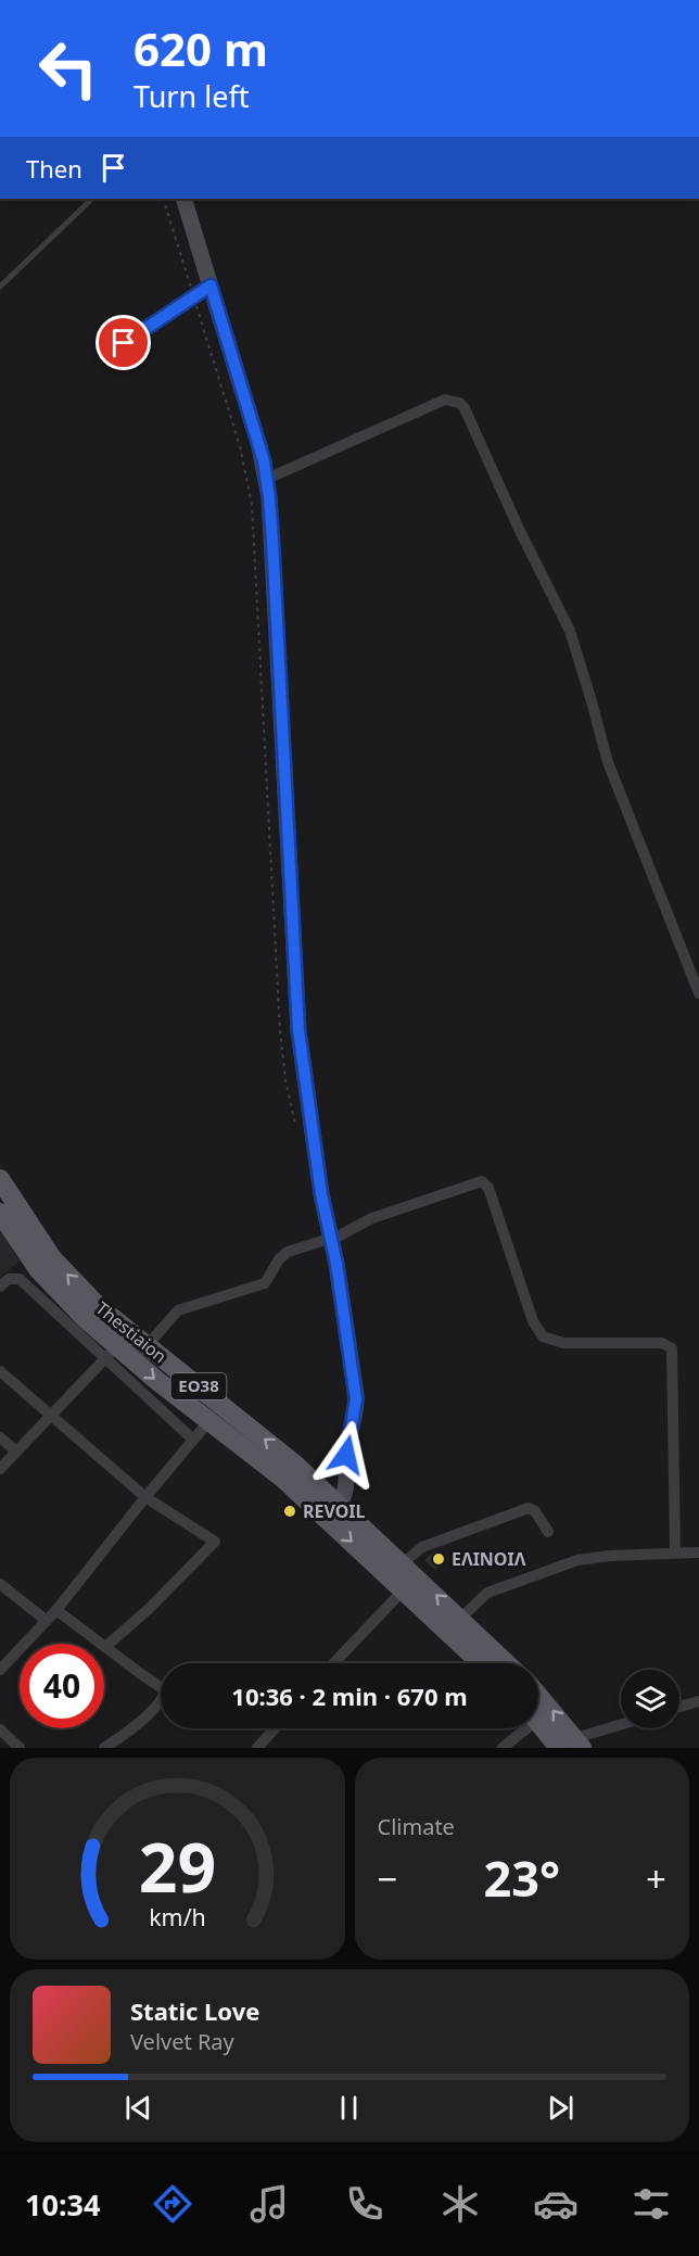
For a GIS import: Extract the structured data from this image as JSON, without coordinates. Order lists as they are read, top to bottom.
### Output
{
  "streets": {
    "main road": ["Thestiaion", "ΕΟ38"]
  },
  "places": ["REVOIL", "ΕΛΙΝΟΙΛ"],
  "page": {
    "turn": ["620 m", "Turn left"],
    "then": "Then",
    "limit": "40",
    "trip": "10:36 · 2 min · 670 m",
    "tile": "Climate",
    "heat": ["−", "23°", "+"],
    "song": ["Static Love", "Velvet Ray"],
    "tabs": "10:34",
    "gauge": ["29", "km/h"]
  }
}
